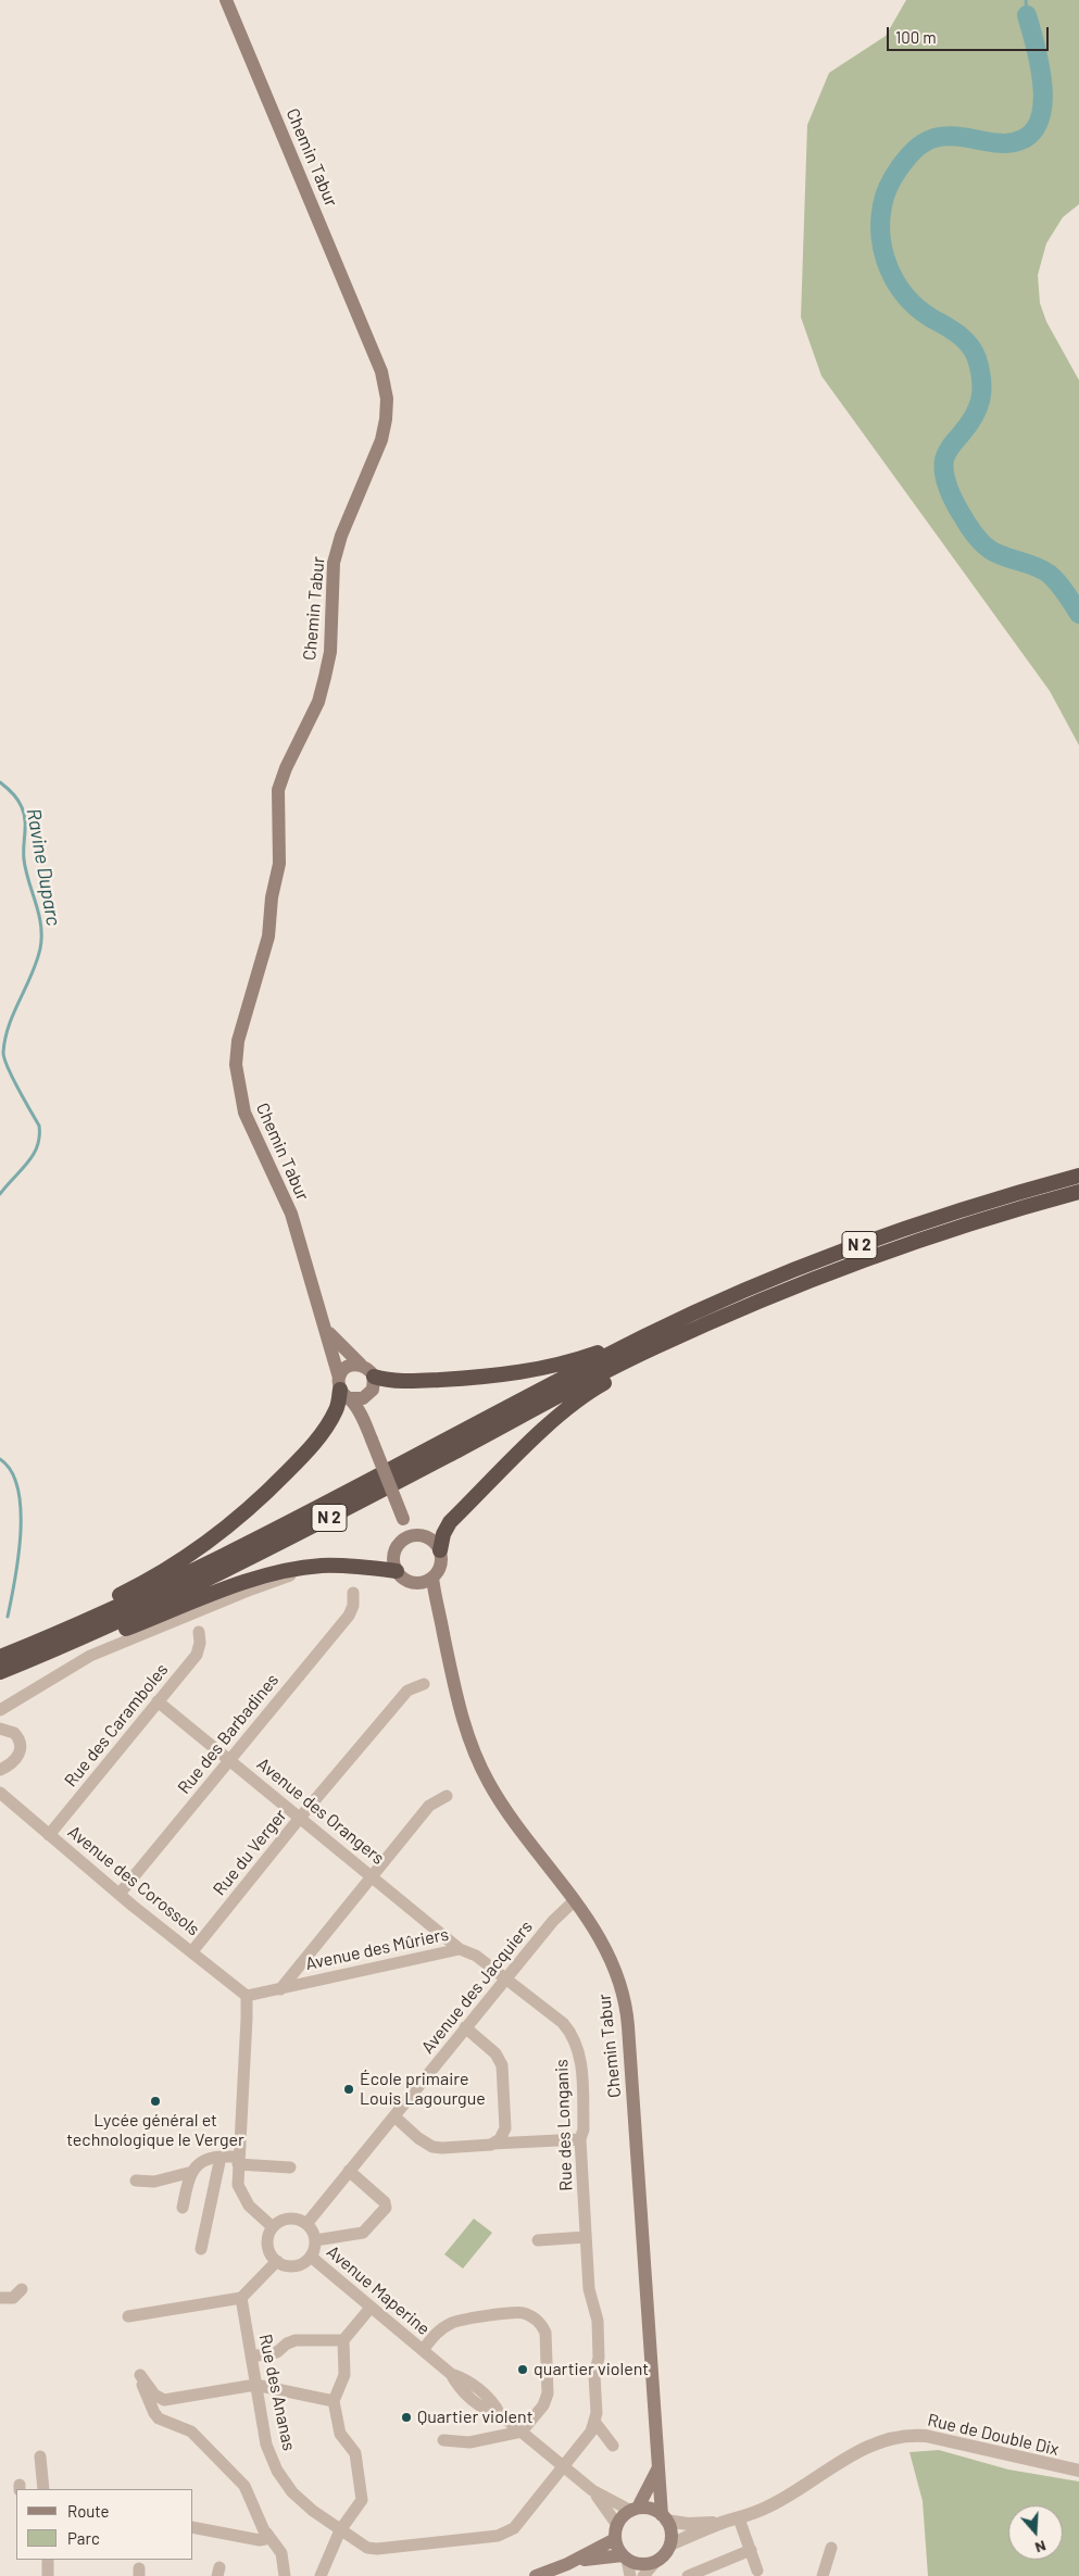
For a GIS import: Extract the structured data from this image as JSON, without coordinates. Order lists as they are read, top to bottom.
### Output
{
  "streets": {
    "highway": ["N 2"],
    "main road": ["Chemin Tabur"],
    "street": [
      "Rue des Caramboles",
      "Rue des Barbadines",
      "Avenue des Orangers",
      "Rue du Verger",
      "Avenue des Corossols",
      "Avenue des Mûriers",
      "Avenue des Jacquiers",
      "Rue des Longanis",
      "Avenue Maperine",
      "Rue des Ananas",
      "Rue de Double Dix"
    ]
  },
  "crossings": [
    ["Chemin Tabur", "Avenue des Jacquiers"],
    ["Chemin Tabur", "Avenue Maperine"],
    ["Chemin Tabur", "Rue de Double Dix"],
    ["Rue des Caramboles", "Avenue des Orangers"],
    ["Rue des Caramboles", "Avenue des Corossols"],
    ["Rue des Barbadines", "Avenue des Orangers"],
    ["Rue des Barbadines", "Avenue des Corossols"],
    ["Avenue des Orangers", "Rue du Verger"],
    ["Avenue des Orangers", "Avenue des Mûriers"],
    ["Rue du Verger", "Avenue des Corossols"],
    ["Avenue des Corossols", "Avenue des Mûriers"],
    ["Avenue des Mûriers", "Avenue des Jacquiers"],
    ["Avenue des Mûriers", "Rue des Longanis"],
    ["Avenue des Jacquiers", "Rue des Longanis"],
    ["Avenue des Jacquiers", "Avenue Maperine"],
    ["Avenue Maperine", "Rue des Ananas"],
    ["Avenue Maperine", "Rue de Double Dix"]
  ],
  "water": ["Ravine Duparc"],
  "places": [
    "École primaire Louis Lagourgue",
    "Lycée général et technologique le Verger",
    "quartier violent",
    "Quartier violent"
  ],
  "legend": ["Route", "Parc"],
  "scale_bar": "100 m",
  "north": "bottom"
}
